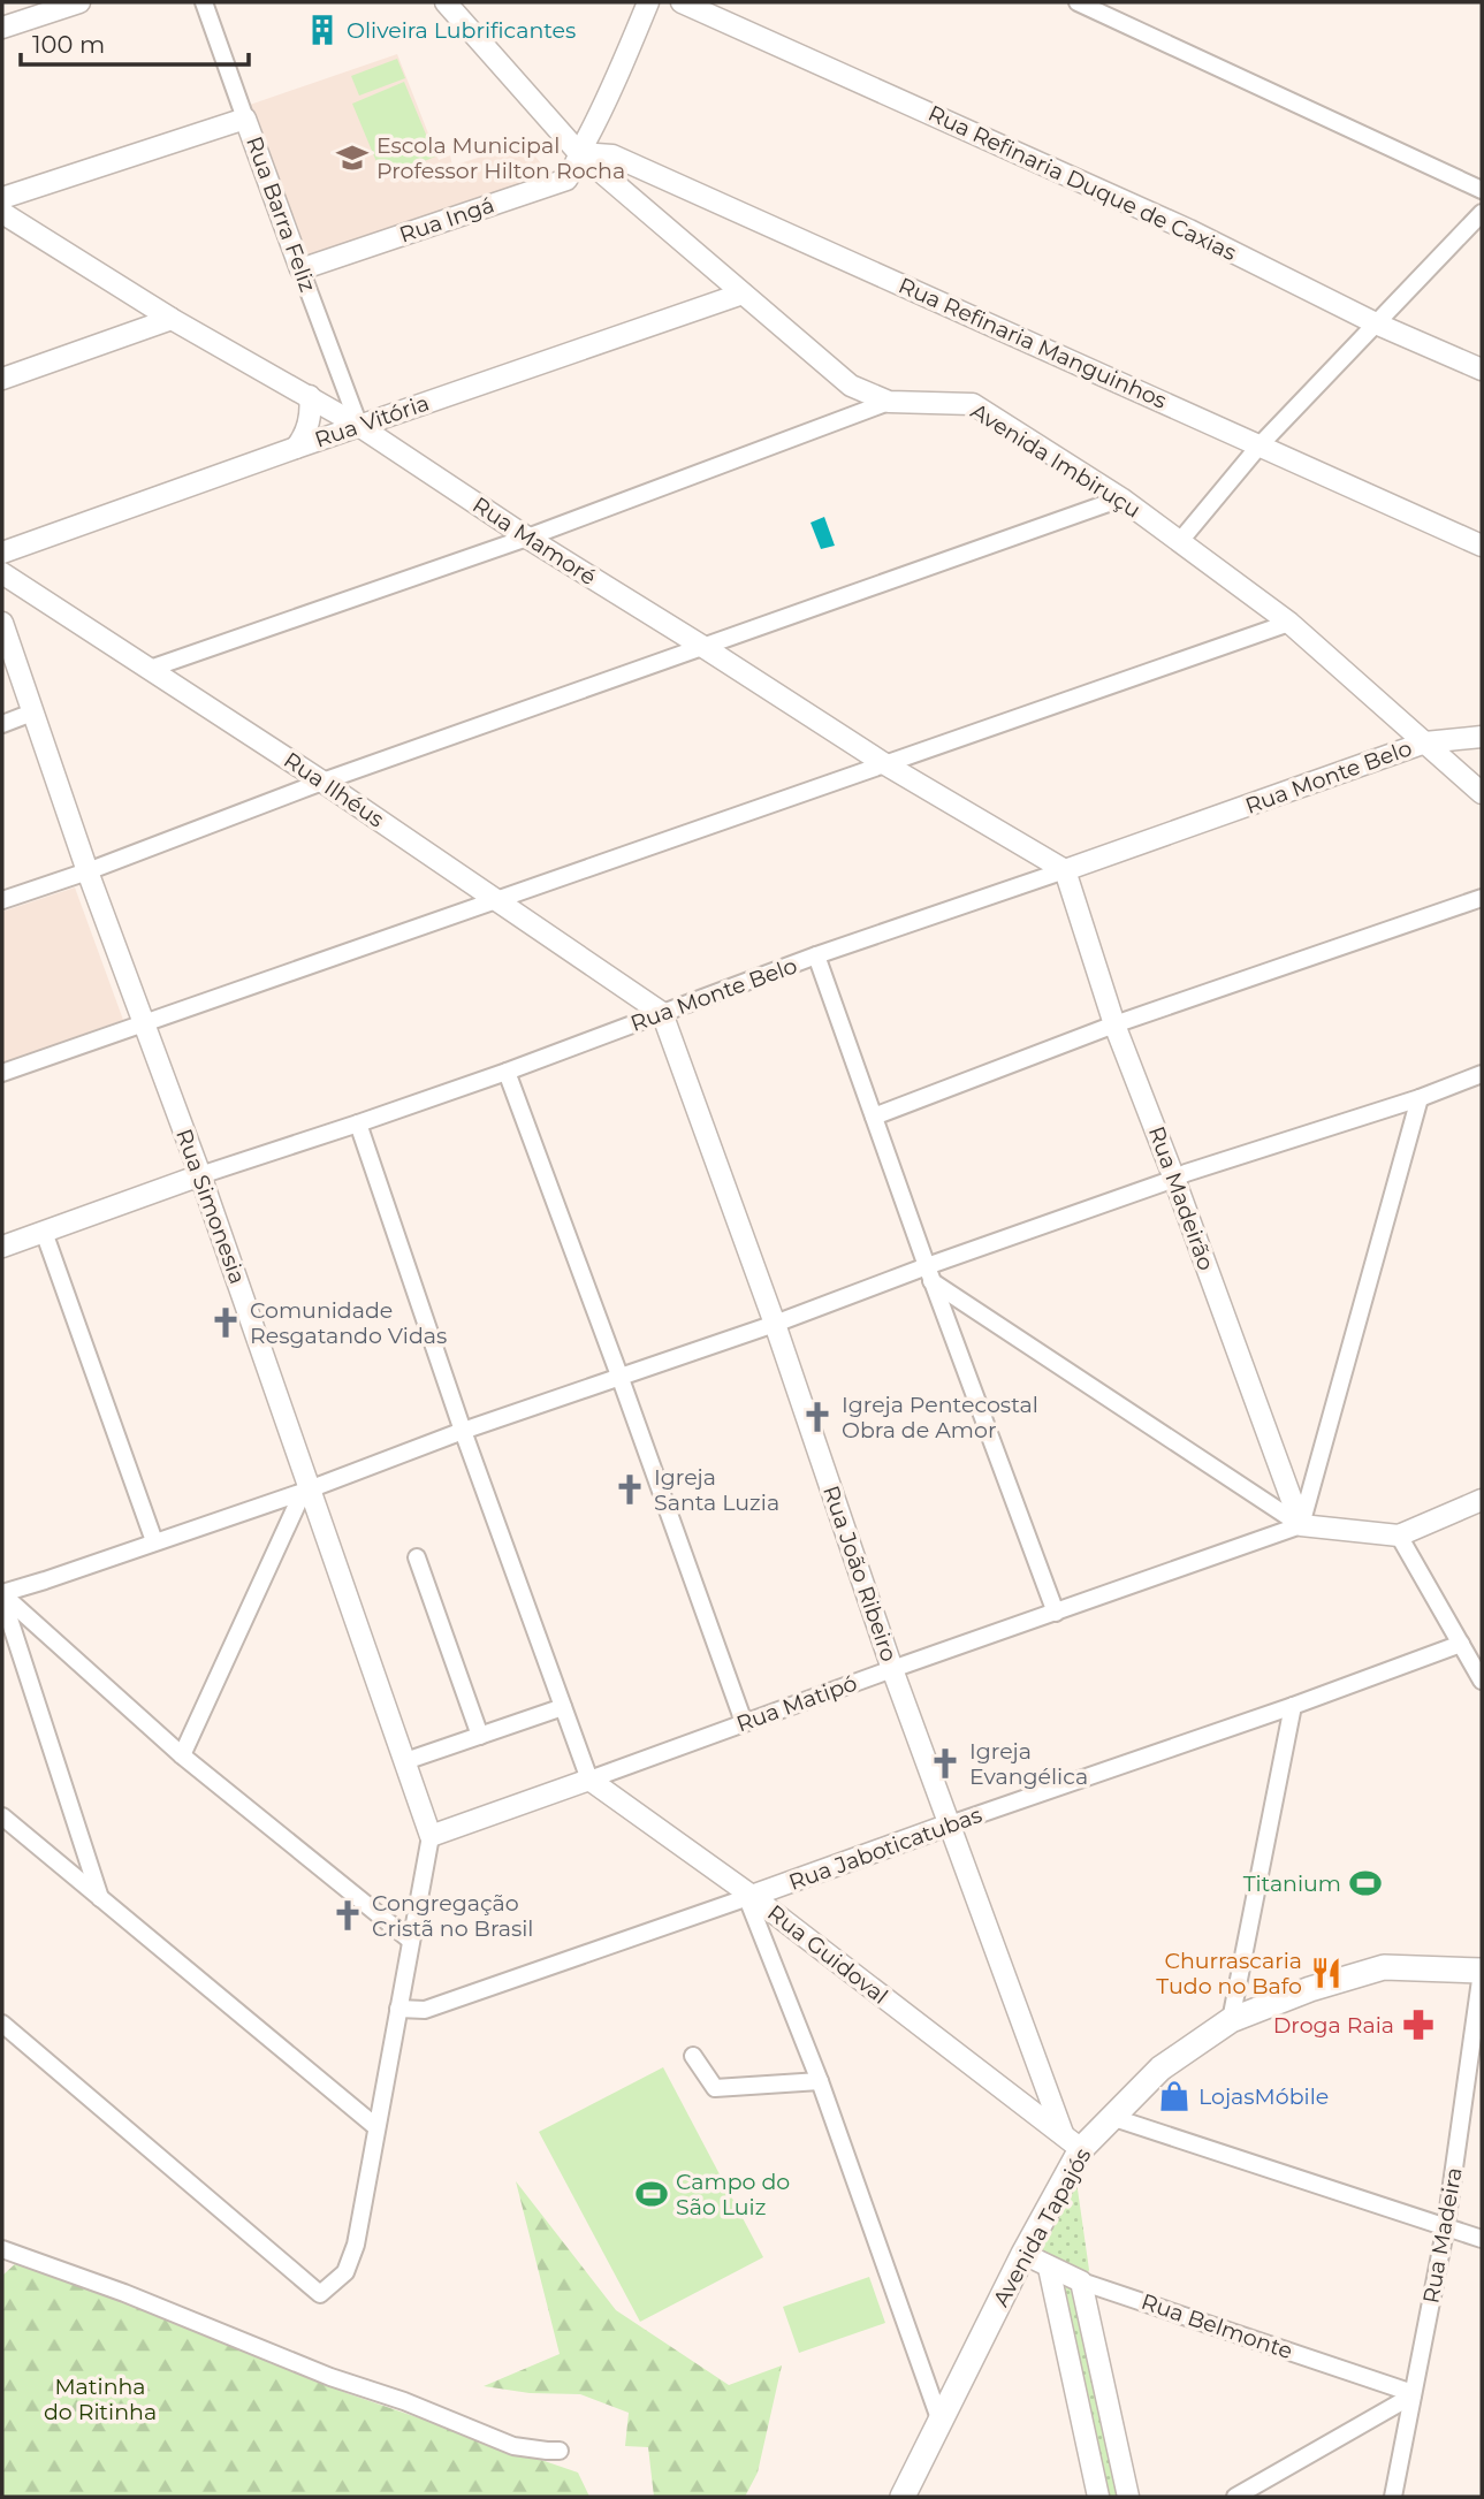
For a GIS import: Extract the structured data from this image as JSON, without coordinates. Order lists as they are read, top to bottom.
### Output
{
  "streets": {
    "main road": ["Avenida Tapajós"],
    "street": [
      "Rua Refinaria Duque de Caxias",
      "Rua Barra Feliz",
      "Rua Ingá",
      "Rua Refinaria Manguinhos",
      "Rua Vitória",
      "Avenida Imbiruçu",
      "Rua Mamoré",
      "Rua Monte Belo",
      "Rua Ilhéus",
      "Rua Madeirão",
      "Rua Simonesia",
      "Rua João Ribeiro",
      "Rua Matipó",
      "Rua Jaboticatubas",
      "Rua Guidoval",
      "Rua Madeira",
      "Rua Belmonte"
    ]
  },
  "crossings": [
    ["Rua Barra Feliz", "Rua Ingá"],
    ["Rua Barra Feliz", "Rua Vitória"],
    ["Rua Barra Feliz", "Rua Mamoré"],
    ["Rua Ingá", "Rua Refinaria Manguinhos"],
    ["Rua Ingá", "Avenida Imbiruçu"],
    ["Rua Refinaria Manguinhos", "Avenida Imbiruçu"],
    ["Rua Vitória", "Avenida Imbiruçu"],
    ["Rua Vitória", "Rua Mamoré"],
    ["Avenida Imbiruçu", "Rua Monte Belo"],
    ["Rua Mamoré", "Rua Monte Belo"],
    ["Rua Mamoré", "Rua Madeirão"],
    ["Rua Monte Belo", "Rua Ilhéus"],
    ["Rua Monte Belo", "Rua Madeirão"],
    ["Rua Monte Belo", "Rua Simonesia"],
    ["Rua Monte Belo", "Rua João Ribeiro"],
    ["Rua Ilhéus", "Rua João Ribeiro"],
    ["Rua Madeirão", "Rua Matipó"],
    ["Rua Simonesia", "Rua Matipó"],
    ["Rua João Ribeiro", "Rua Matipó"],
    ["Rua João Ribeiro", "Rua Jaboticatubas"],
    ["Rua João Ribeiro", "Rua Guidoval"],
    ["Rua João Ribeiro", "Avenida Tapajós"],
    ["Rua Matipó", "Rua Guidoval"],
    ["Rua Jaboticatubas", "Rua Guidoval"],
    ["Rua Guidoval", "Avenida Tapajós"],
    ["Avenida Tapajós", "Rua Madeira"],
    ["Avenida Tapajós", "Rua Belmonte"],
    ["Rua Madeira", "Rua Belmonte"]
  ],
  "parks": ["Matinha do Ritinha"],
  "places": {
    "building": ["Oliveira Lubrificantes"],
    "school or university": ["Escola Municipal Professor Hilton Rocha"],
    "church": [
      "Comunidade Resgatando Vidas",
      "Igreja Pentecostal Obra de Amor",
      "Igreja Santa Luzia",
      "Igreja Evangélica",
      "Congregação Cristã no Brasil"
    ],
    "sports": ["Titanium", "Campo do São Luiz"],
    "restaurant": ["Churrascaria Tudo no Bafo"],
    "pharmacy": ["Droga Raia"],
    "shop": ["LojasMóbile"]
  },
  "scale_bar": "100 m"
}
